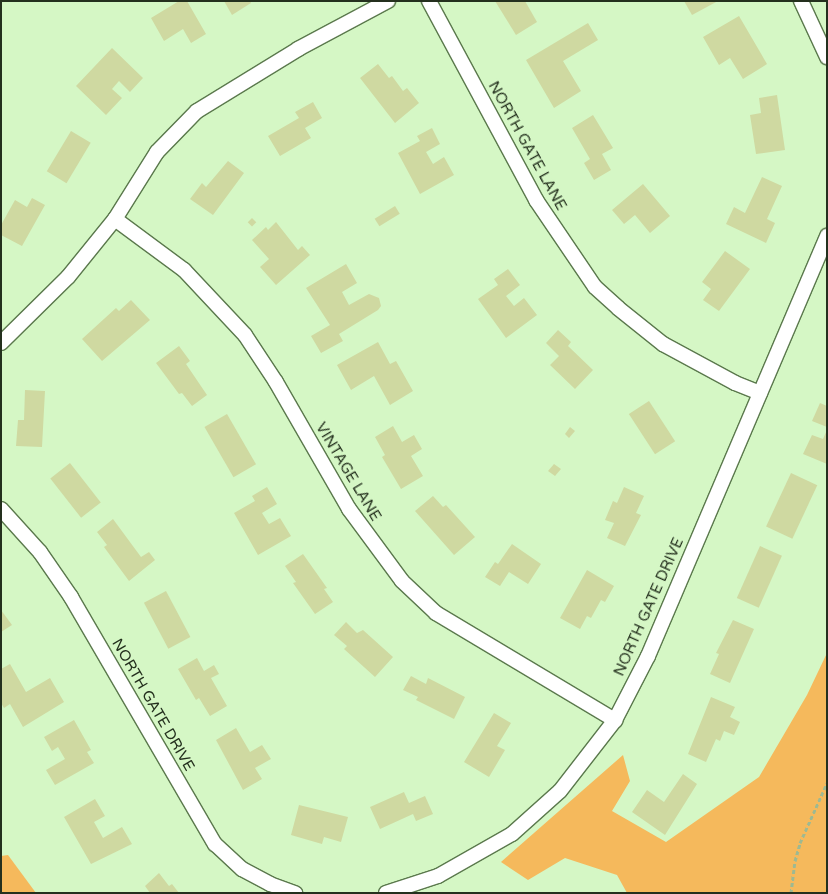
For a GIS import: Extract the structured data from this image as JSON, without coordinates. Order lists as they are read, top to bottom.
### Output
{
  "streets": {
    "street": ["NORTH GATE LANE", "VINTAGE LANE", "NORTH GATE DRIVE"]
  },
  "crossings": [
    ["NORTH GATE LANE", "NORTH GATE DRIVE"],
    ["VINTAGE LANE", "NORTH GATE DRIVE"]
  ]
}
